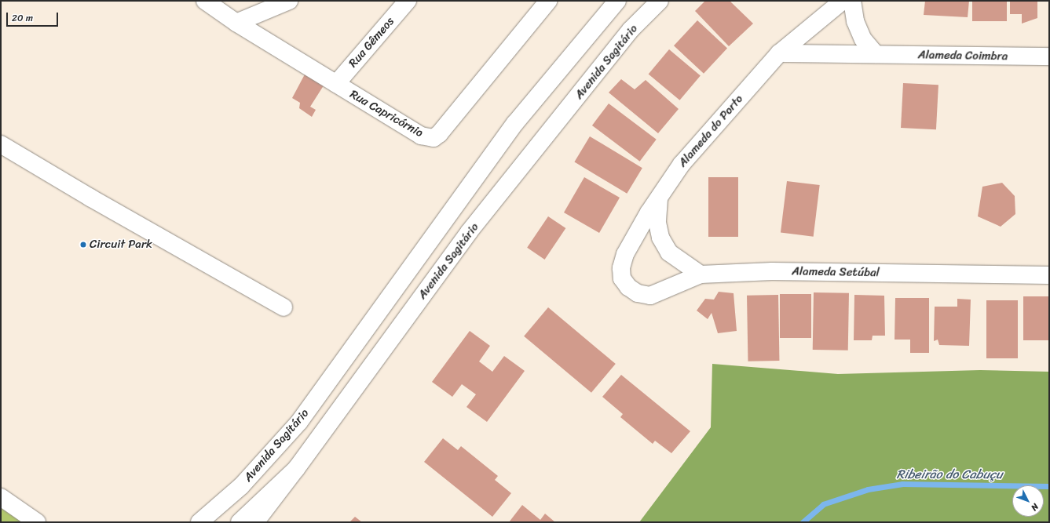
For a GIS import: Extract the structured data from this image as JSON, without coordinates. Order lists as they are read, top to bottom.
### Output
{
  "streets": {
    "street": [
      "Rua Gêmeos",
      "Alameda Coimbra",
      "Avenida Sagitário",
      "Rua Capricórnio",
      "Alameda do Porto",
      "Alameda Setúbal"
    ]
  },
  "crossings": [
    ["Rua Gêmeos", "Rua Capricórnio"],
    ["Alameda Coimbra", "Alameda do Porto"],
    ["Alameda do Porto", "Alameda Setúbal"]
  ],
  "water": ["Ribeirão do Cabuçu"],
  "places": ["Circuit Park"],
  "scale_bar": "20 m",
  "north": "bottom right"
}
